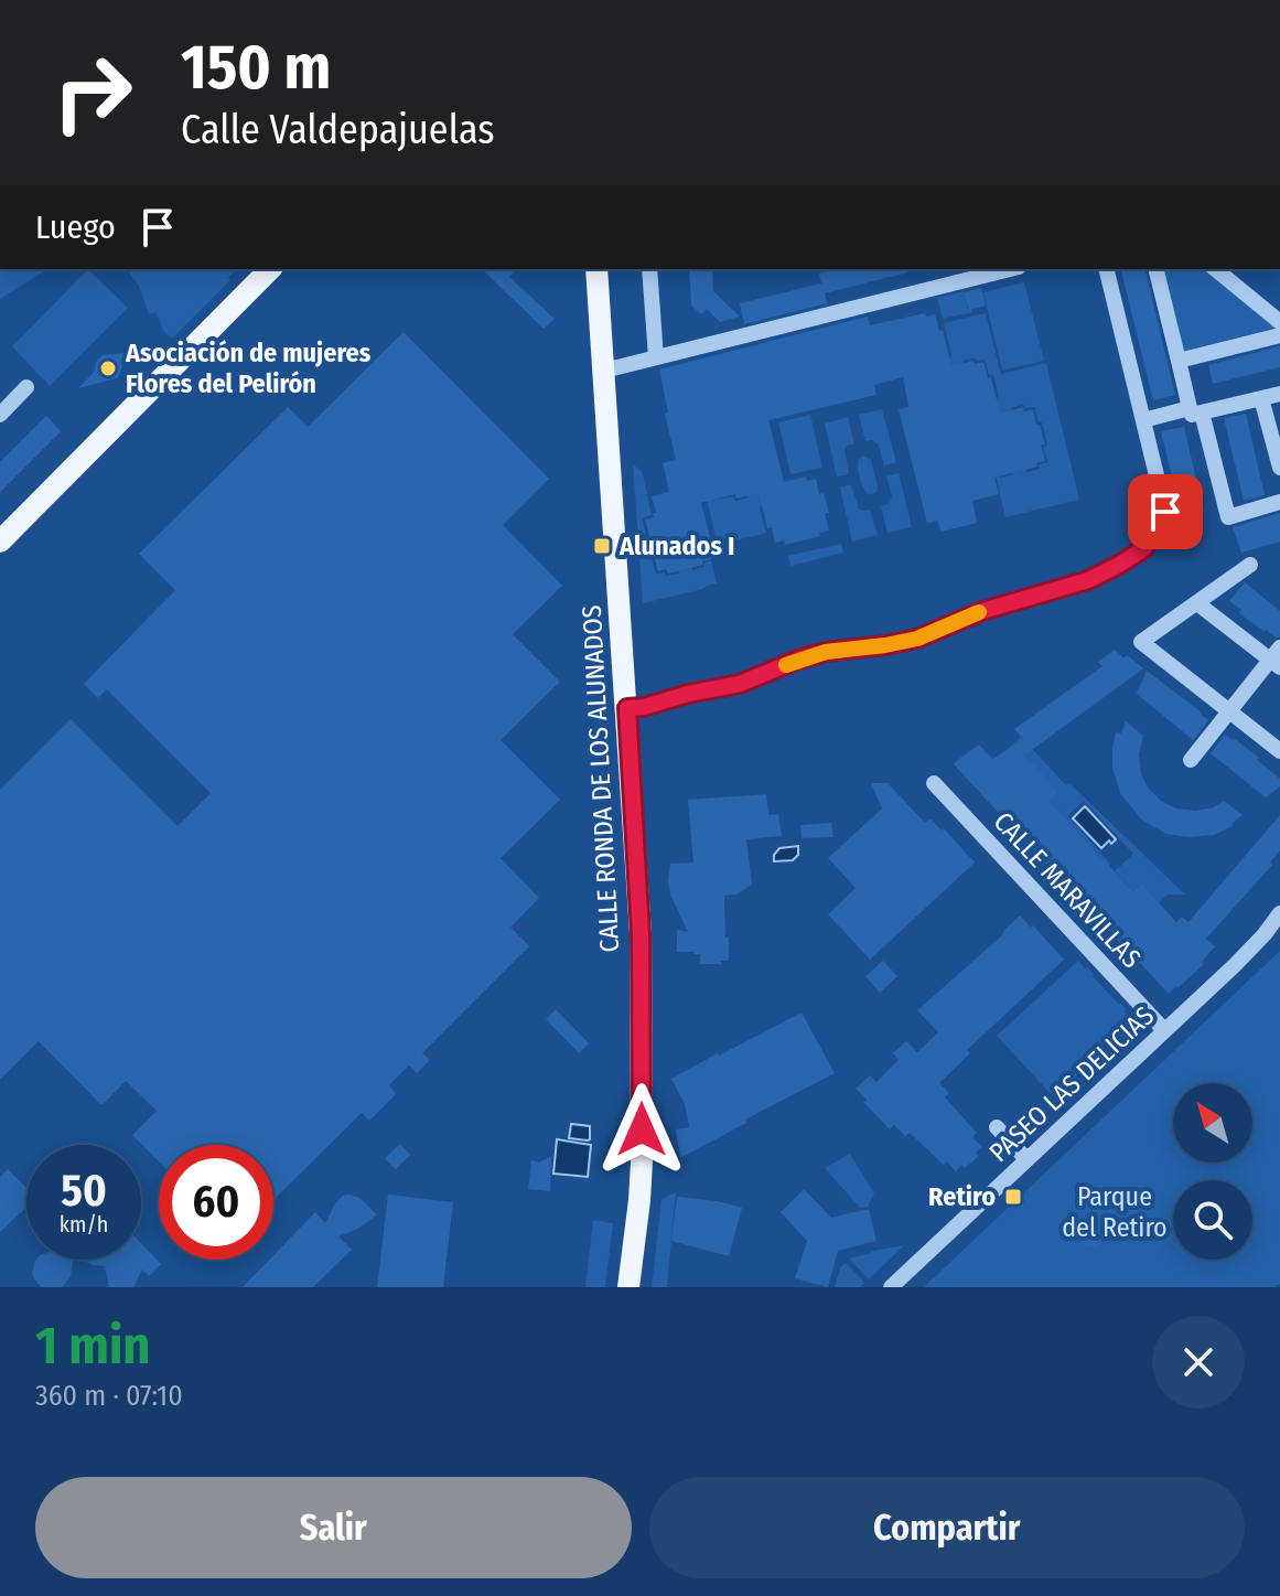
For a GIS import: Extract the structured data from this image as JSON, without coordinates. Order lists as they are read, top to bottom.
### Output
{
  "streets": {
    "main road": ["CALLE RONDA DE LOS ALUNADOS"],
    "street": ["CALLE MARAVILLAS", "PASEO LAS DELICIAS"]
  },
  "crossings": [
    ["CALLE MARAVILLAS", "PASEO LAS DELICIAS"]
  ],
  "parks": ["Parque del Retiro"],
  "places": {
    "other": ["Asociación de mujeres Flores del Pelirón"],
    "transit": ["Alunados I", "Retiro"]
  },
  "north": "top left",
  "page": {
    "turn": ["150 m", "Calle Valdepajuelas"],
    "then": "Luego",
    "speed": "50 km/h",
    "limit": "60",
    "heading": ["1 min", "360 m · 07:10"],
    "buttons": ["Salir", "Compartir"]
  }
}
